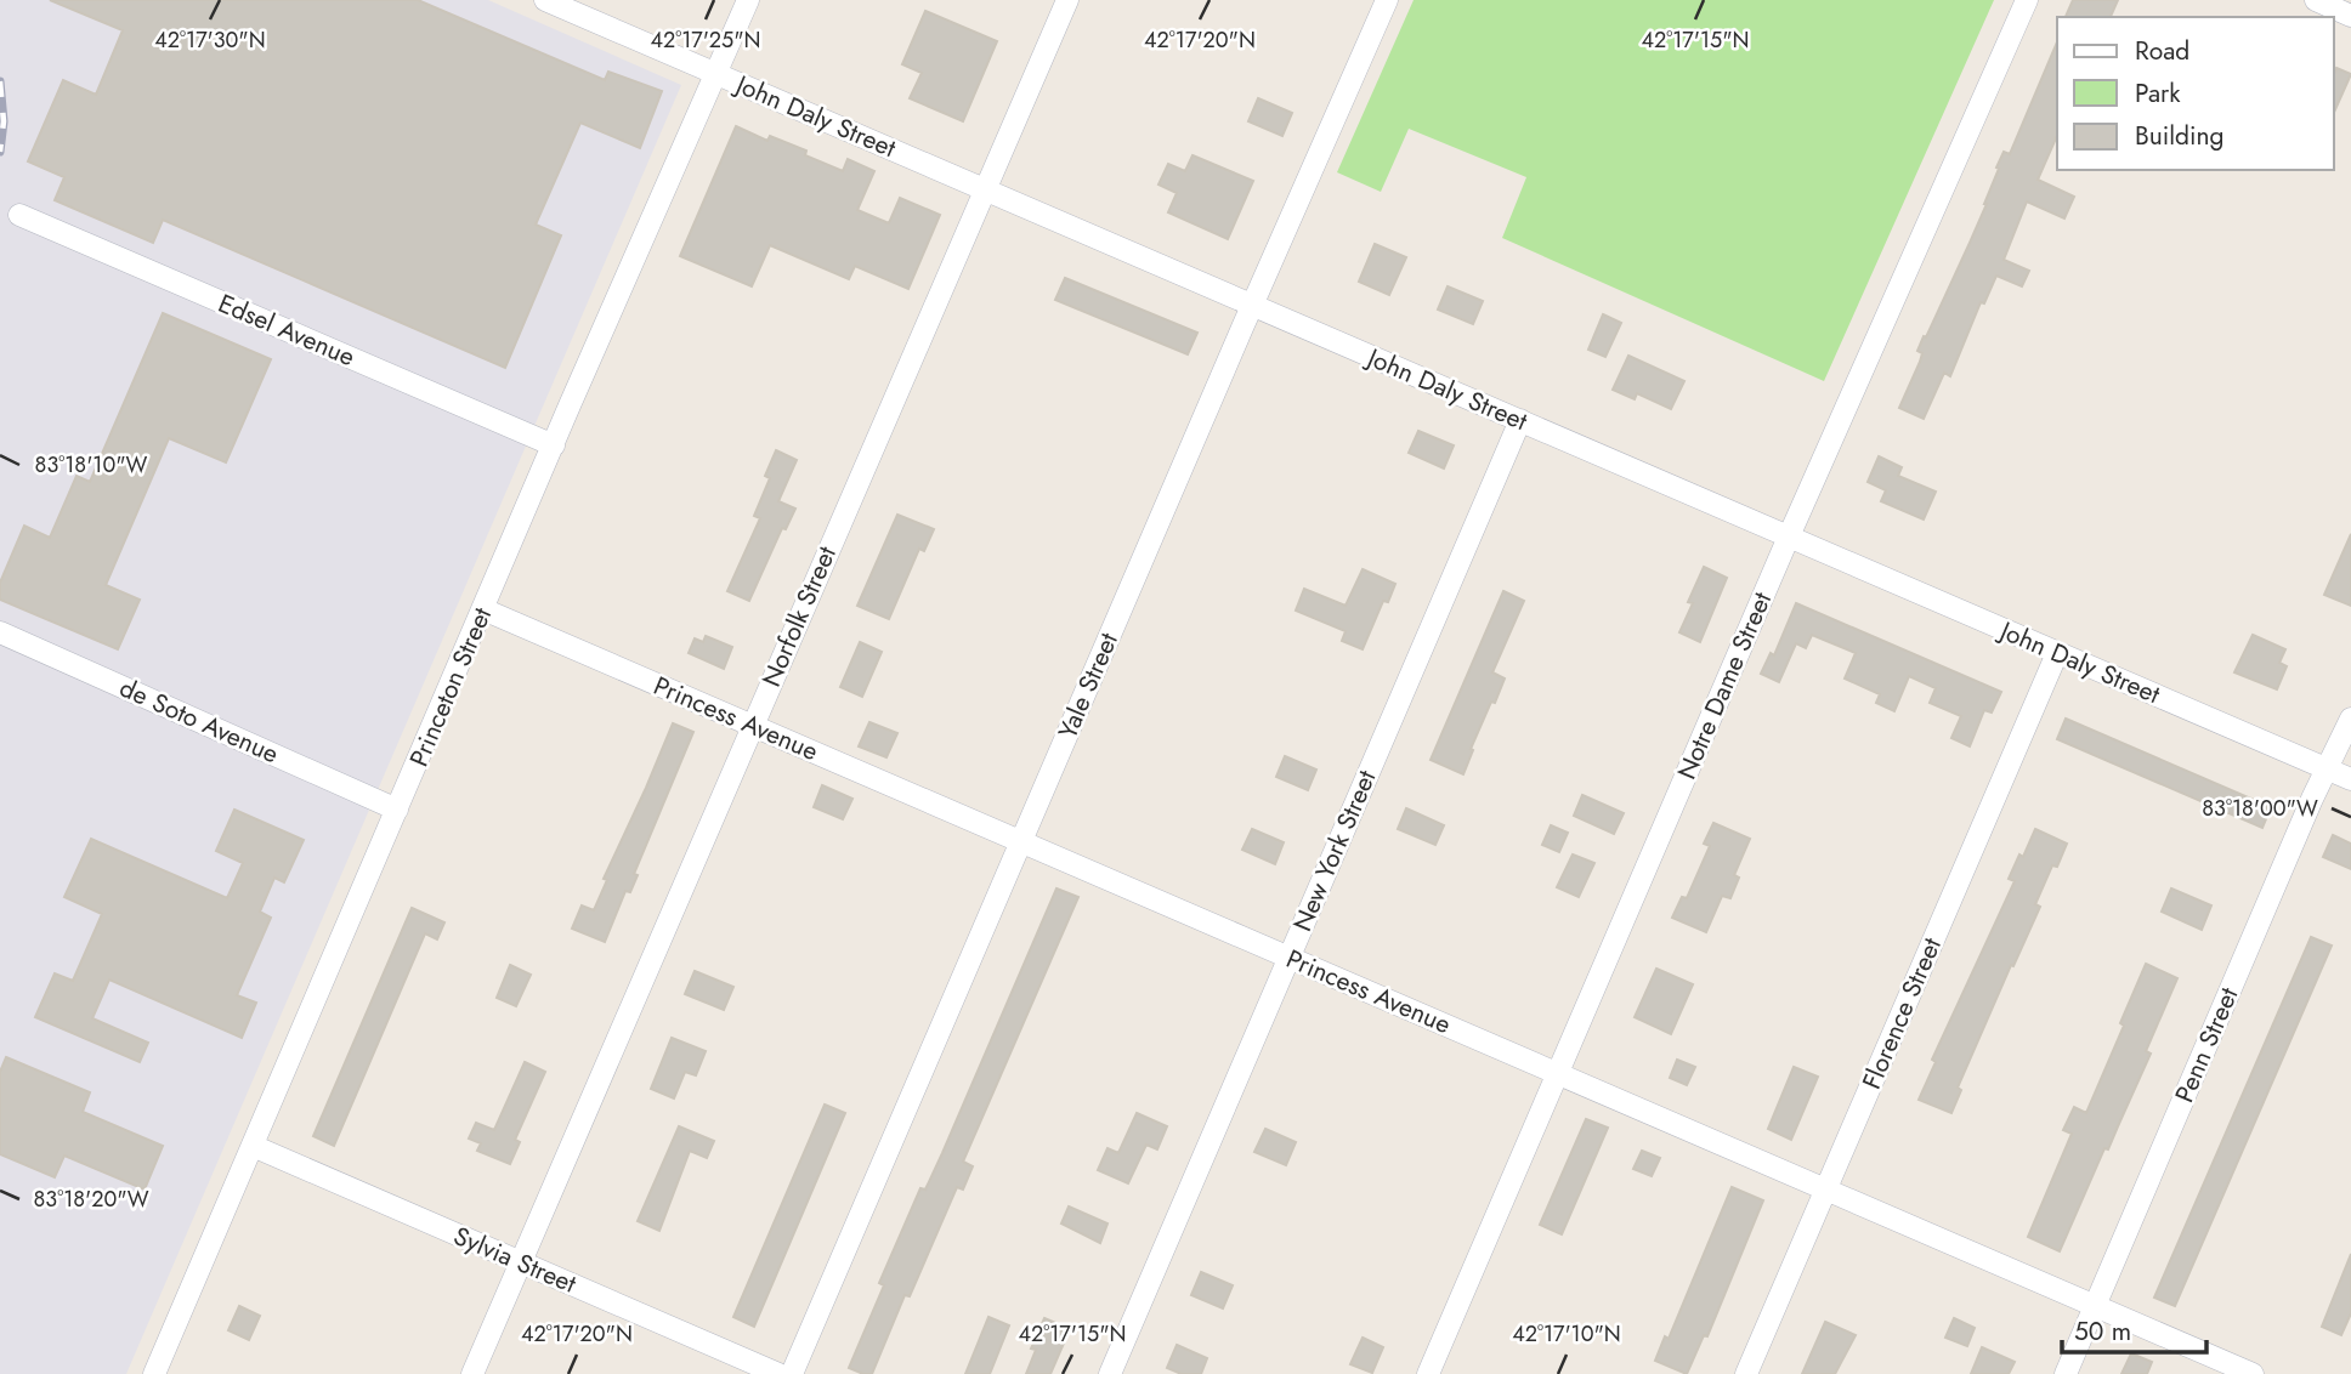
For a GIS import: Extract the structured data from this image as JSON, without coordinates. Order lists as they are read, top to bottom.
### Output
{
  "streets": {
    "street": [
      "John Daly Street",
      "Edsel Avenue",
      "Norfolk Street",
      "Yale Street",
      "Notre Dame Street",
      "Princeton Street",
      "Princess Avenue",
      "de Soto Avenue",
      "New York Street",
      "Florence Street",
      "Penn Street",
      "Sylvia Street"
    ]
  },
  "crossings": [
    ["John Daly Street", "Norfolk Street"],
    ["John Daly Street", "Yale Street"],
    ["John Daly Street", "Notre Dame Street"],
    ["John Daly Street", "Princeton Street"],
    ["John Daly Street", "New York Street"],
    ["John Daly Street", "Florence Street"],
    ["John Daly Street", "Penn Street"],
    ["Edsel Avenue", "Princeton Street"],
    ["Norfolk Street", "Princess Avenue"],
    ["Norfolk Street", "Sylvia Street"],
    ["Yale Street", "Princess Avenue"],
    ["Notre Dame Street", "Princess Avenue"],
    ["Princeton Street", "Princess Avenue"],
    ["Princeton Street", "de Soto Avenue"],
    ["Princeton Street", "Sylvia Street"],
    ["Princess Avenue", "New York Street"],
    ["Princess Avenue", "Florence Street"],
    ["Princess Avenue", "Penn Street"]
  ],
  "legend": ["Road", "Park", "Building"],
  "scale_bar": "50 m",
  "coordinates": [
    "42°17'30\"N",
    "42°17'25\"N",
    "42°17'20\"N",
    "42°17'15\"N",
    "83°18'10\"W",
    "83°18'00\"W",
    "83°18'20\"W",
    "42°17'10\"N"
  ]
}
